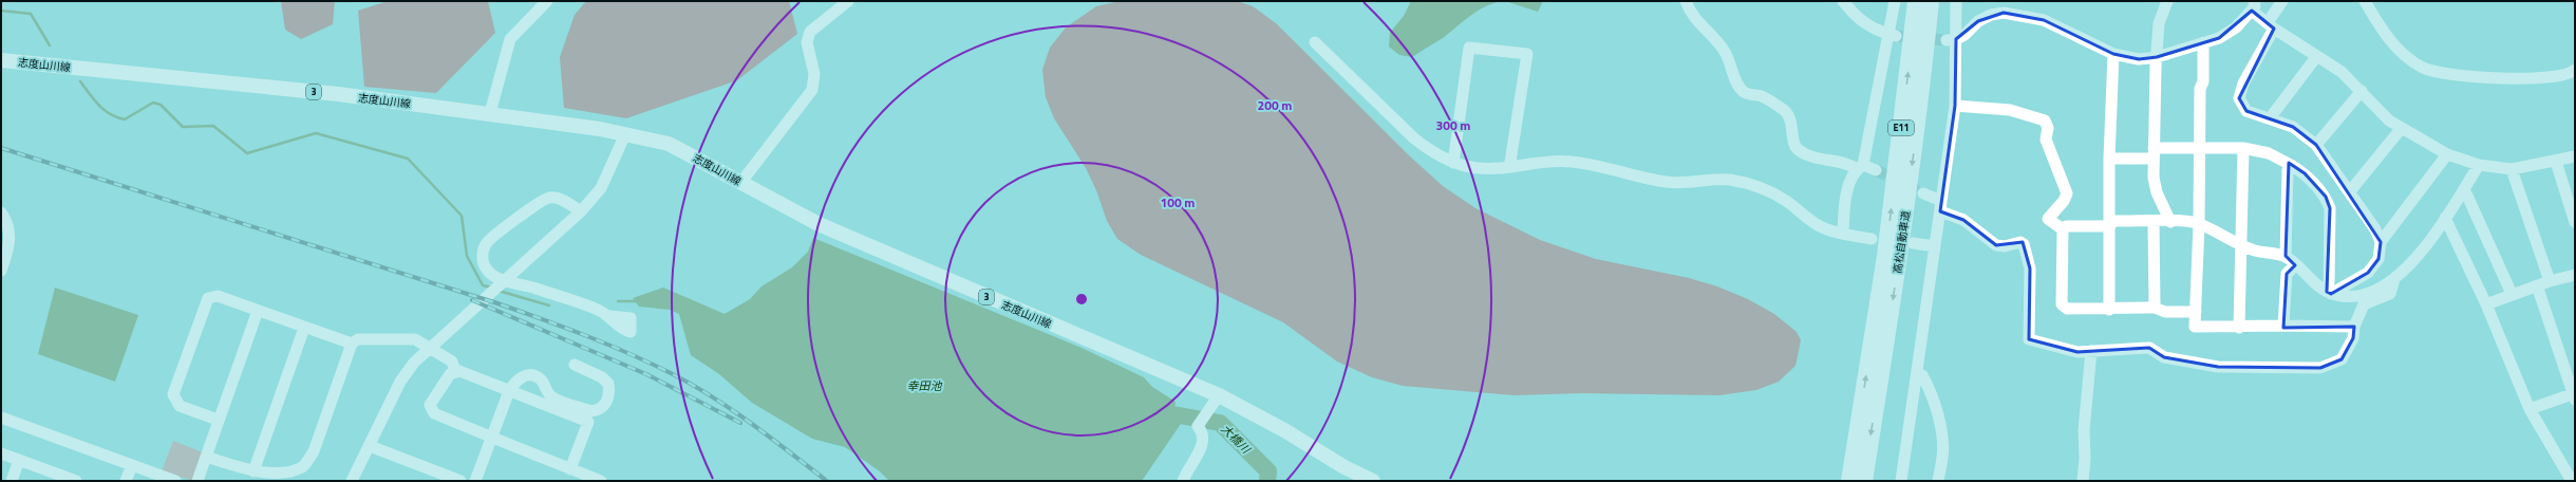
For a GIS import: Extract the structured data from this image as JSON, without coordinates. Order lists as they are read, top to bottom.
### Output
{
  "streets": {
    "highway": ["E11", "高松自動車道"],
    "main road": ["志度山川線", "3"]
  },
  "water": ["幸田池", "大橋川"],
  "rings": ["200 m", "300 m", "100 m"]
}
